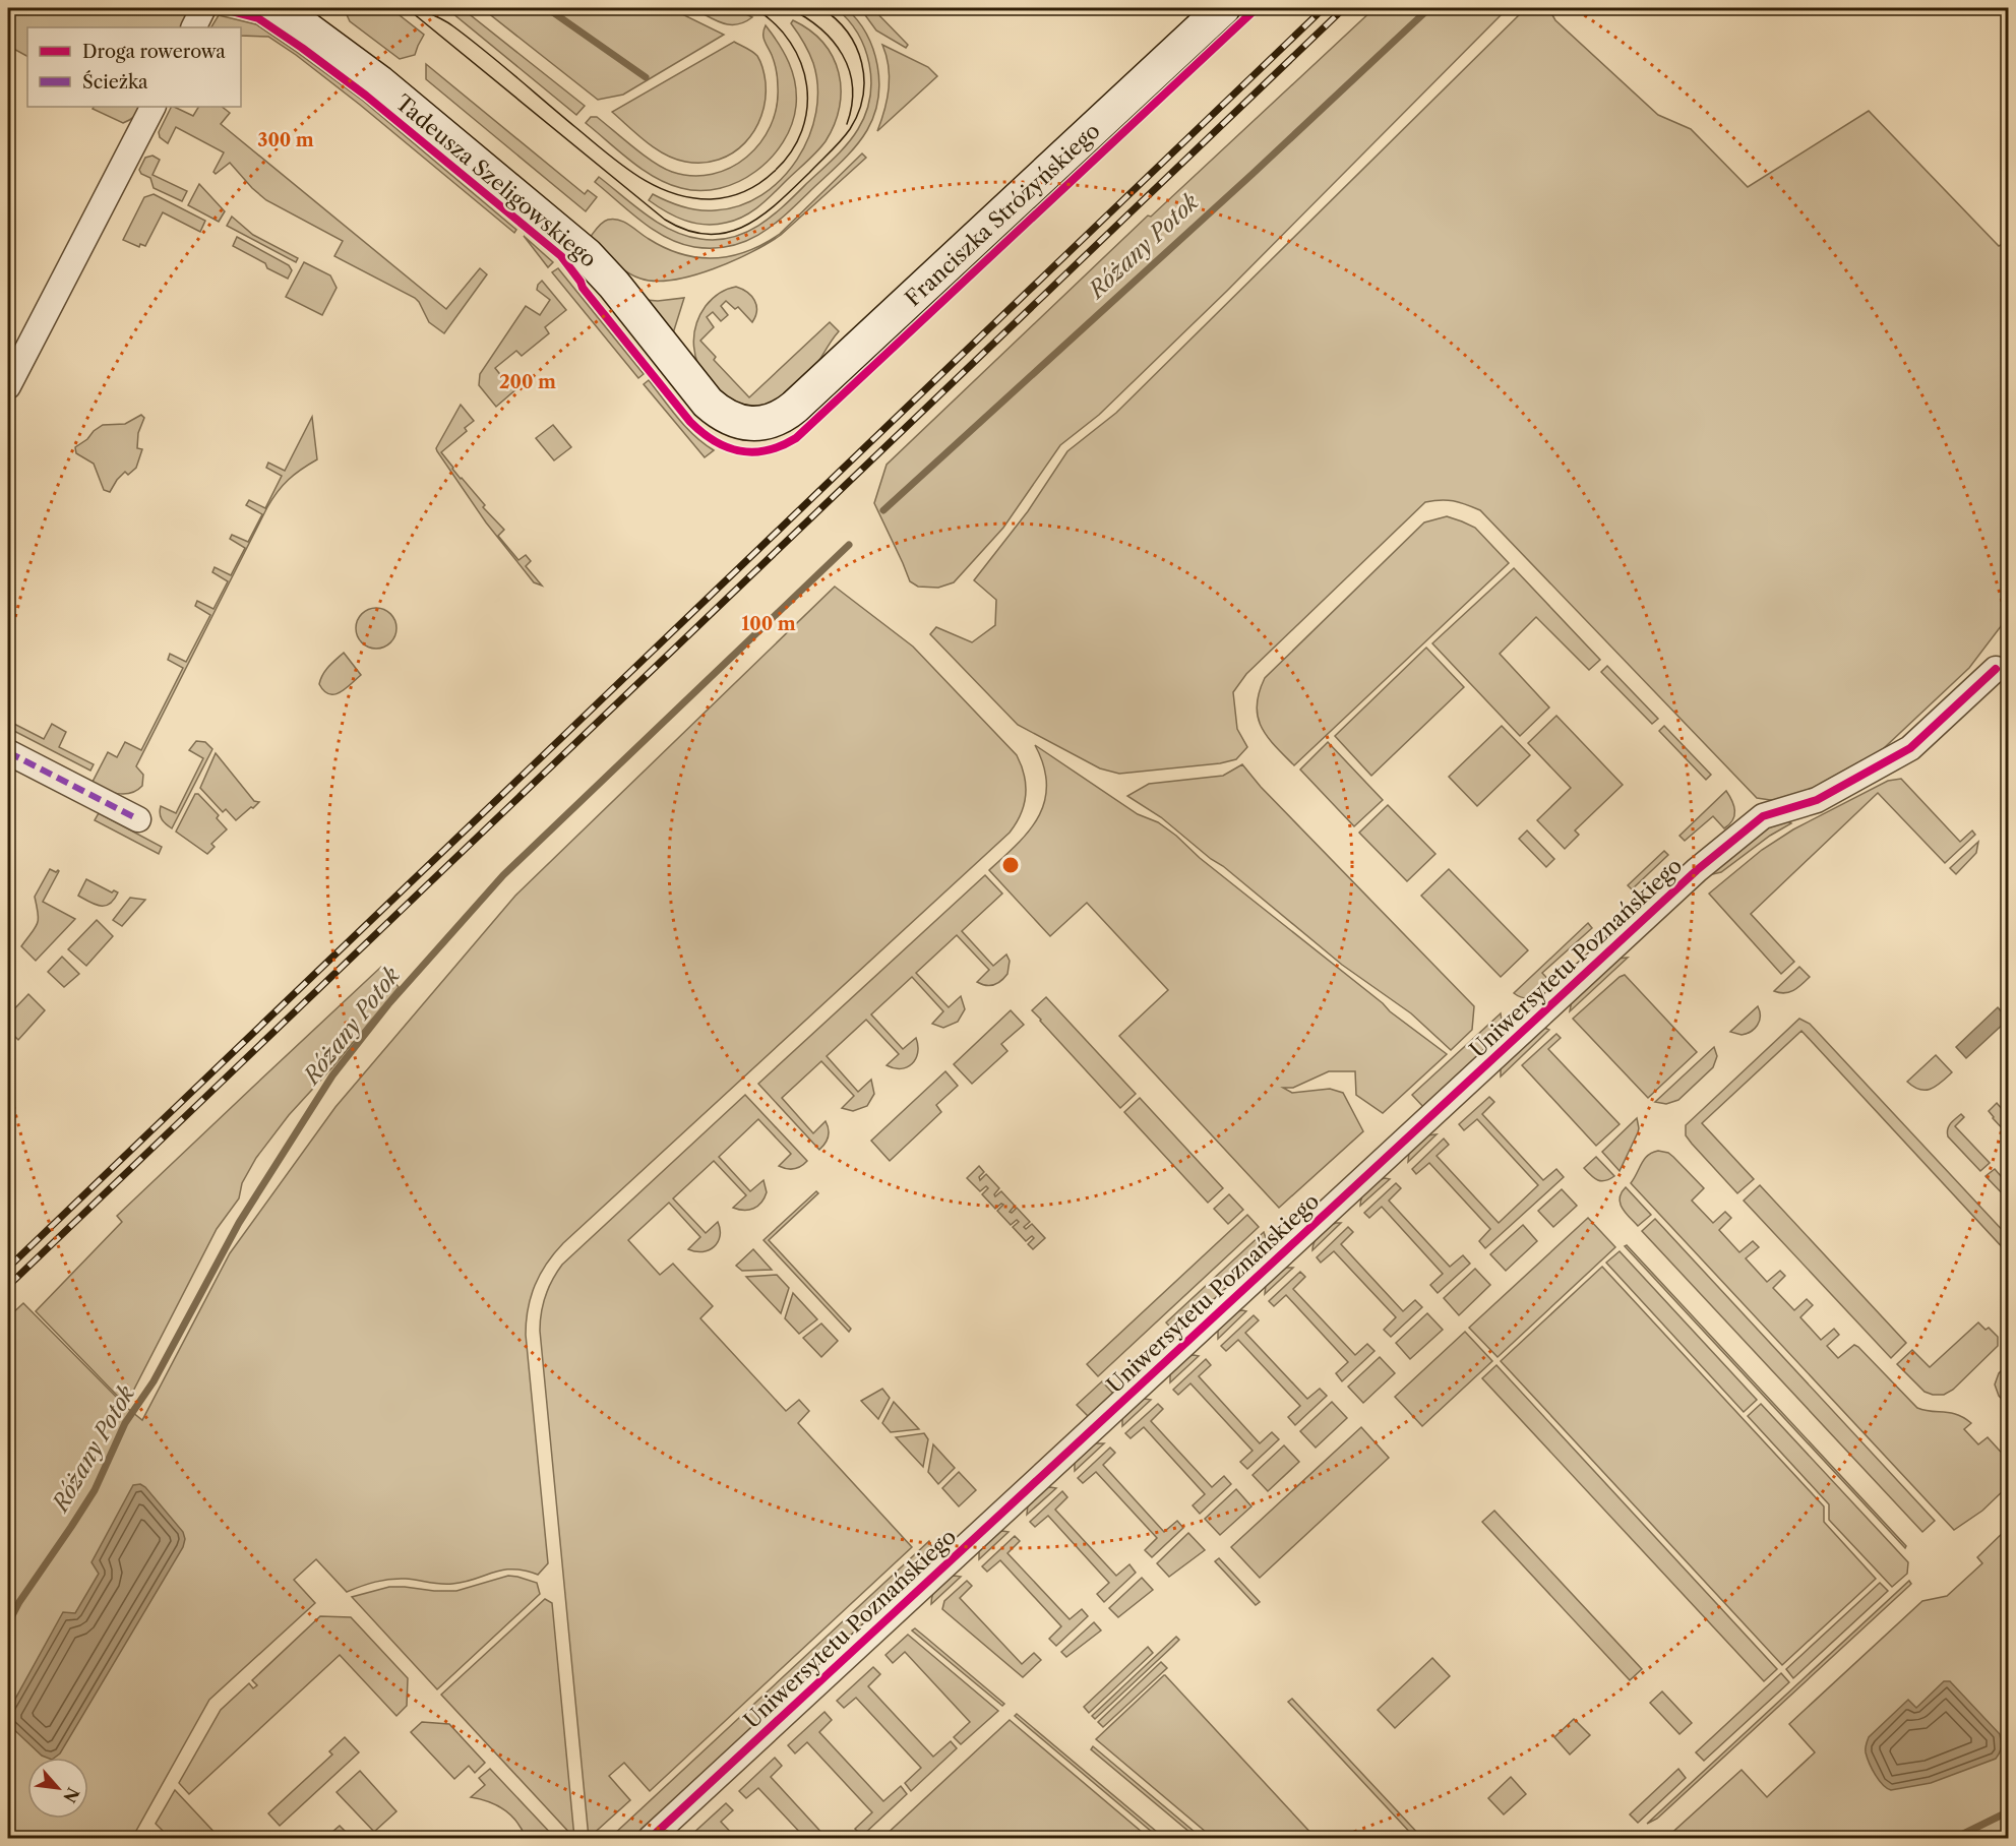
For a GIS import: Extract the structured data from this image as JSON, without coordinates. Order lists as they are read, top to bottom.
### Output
{
  "streets": {
    "street": ["Tadeusza Szeligowskiego", "Franciszka Stróżyńskiego", "Uniwersytetu Poznańskiego"]
  },
  "crossings": [
    ["Tadeusza Szeligowskiego", "Franciszka Stróżyńskiego"]
  ],
  "water": ["Różany Potok"],
  "legend": ["Droga rowerowa", "Ścieżka"],
  "north": "bottom right",
  "rings": ["300 m", "200 m", "100 m"]
}
